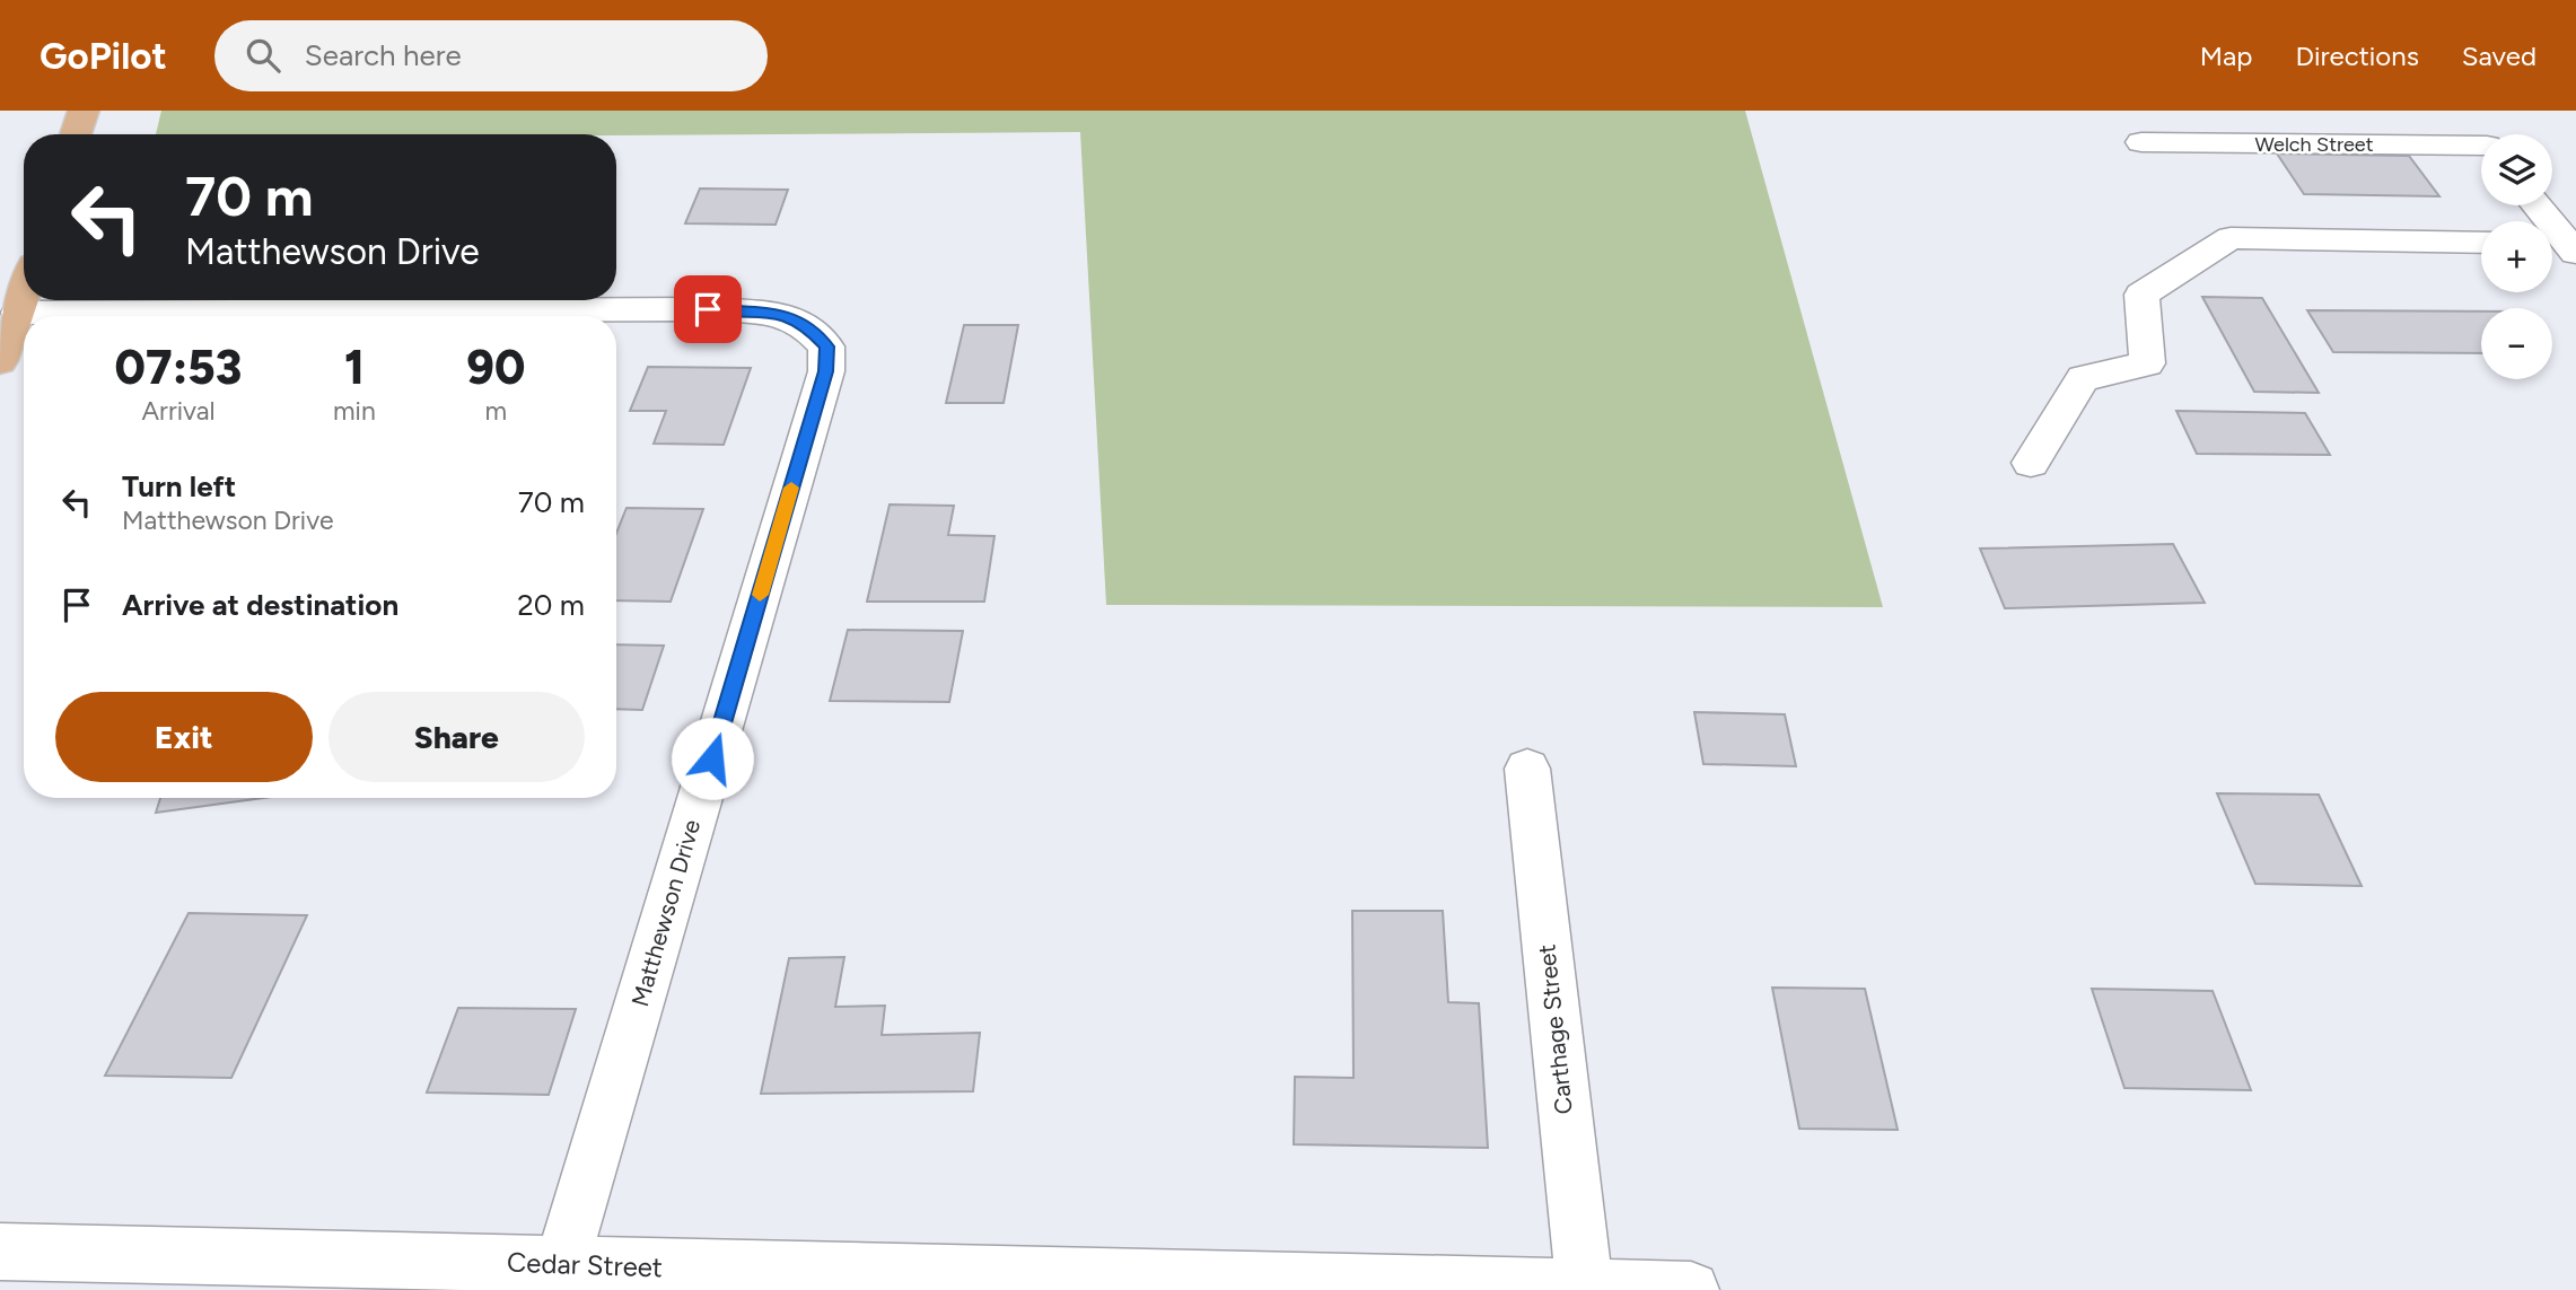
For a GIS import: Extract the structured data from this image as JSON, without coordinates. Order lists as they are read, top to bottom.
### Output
{
  "streets": {
    "street": [
      "Welch Street",
      "Matthewson Drive",
      "Carthage Street",
      "Cedar Street"
    ]
  },
  "crossings": [
    ["Matthewson Drive", "Cedar Street"],
    ["Carthage Street", "Cedar Street"]
  ],
  "page": {
    "header": "GoPilot",
    "search": "Search here",
    "nav": ["Map", "Directions", "Saved"],
    "map_buttons": ["+", "−"],
    "turn": ["70 m", "Matthewson Drive"],
    "eta": [
      "07:53",
      "Arrival",
      "1",
      "min",
      "90",
      "m"
    ],
    "list": [
      {
        "name": "Turn left",
        "note": "Matthewson Drive",
        "value": "70 m"
      },
      {
        "name": "Arrive at destination",
        "value": "20 m"
      }
    ],
    "buttons": ["Exit", "Share"]
  }
}
